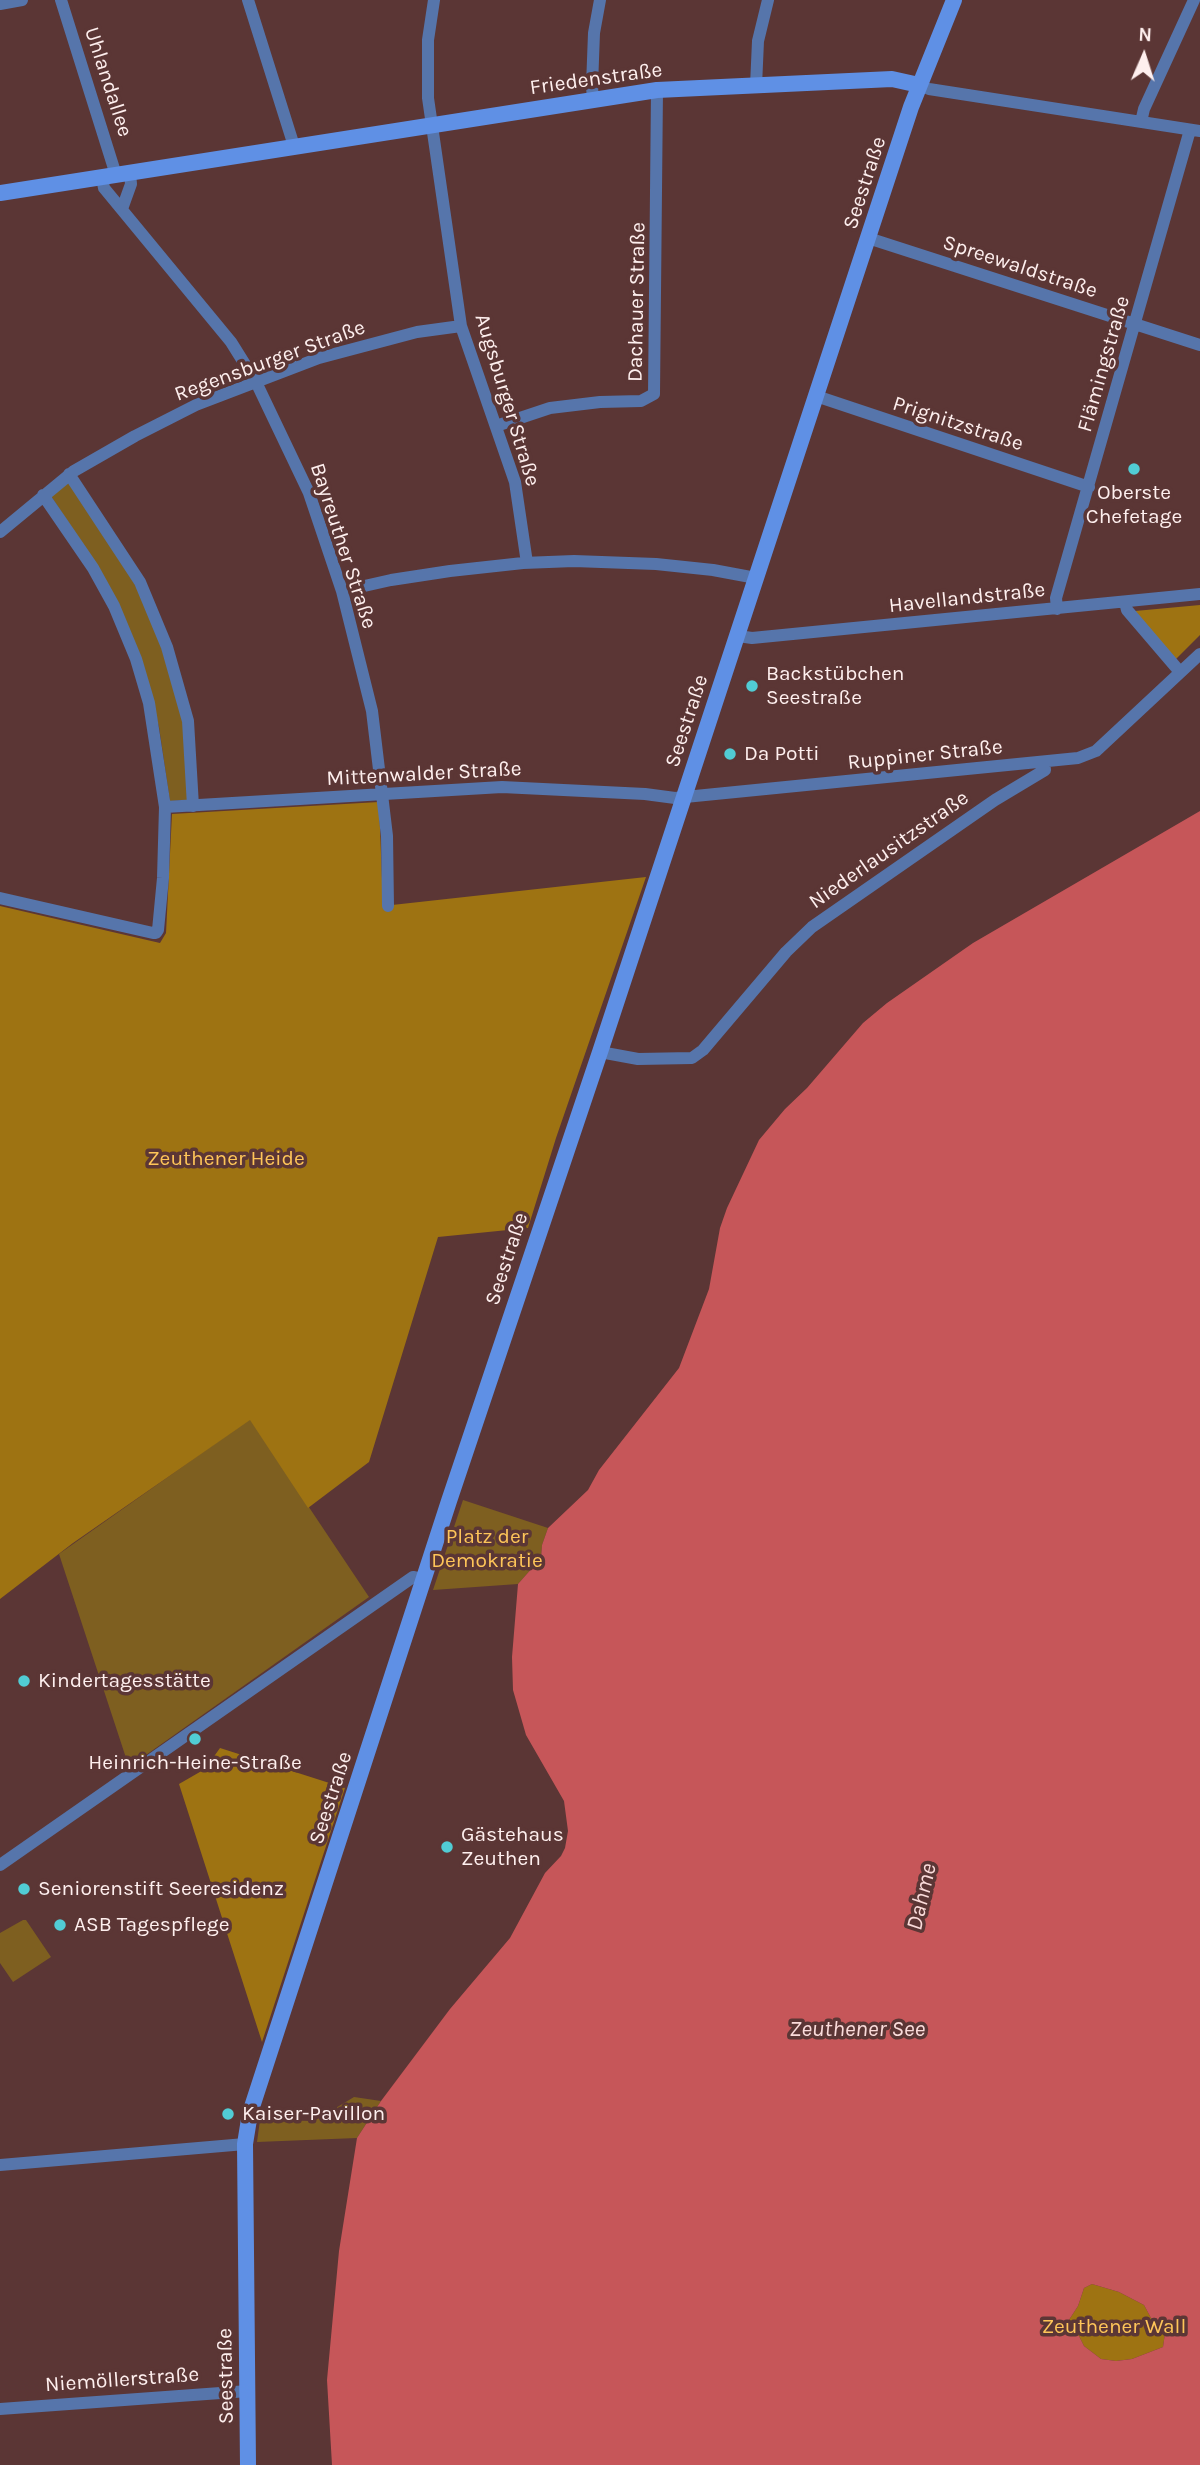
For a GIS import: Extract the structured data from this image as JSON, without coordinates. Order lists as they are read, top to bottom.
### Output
{
  "streets": {
    "main road": ["Friedenstraße", "Seestraße"],
    "street": [
      "Uhlandallee",
      "Spreewaldstraße",
      "Dachauer Straße",
      "Regensburger Straße",
      "Flämingstraße",
      "Augsburger Straße",
      "Prignitzstraße",
      "Bayreuther Straße",
      "Havellandstraße",
      "Ruppiner Straße",
      "Mittenwalder Straße",
      "Niederlausitzstraße",
      "Niemöllerstraße"
    ]
  },
  "crossings": [
    ["Friedenstraße", "Uhlandallee"],
    ["Friedenstraße", "Seestraße"],
    ["Friedenstraße", "Dachauer Straße"],
    ["Friedenstraße", "Flämingstraße"],
    ["Friedenstraße", "Augsburger Straße"],
    ["Friedenstraße", "Bayreuther Straße"],
    ["Uhlandallee", "Bayreuther Straße"],
    ["Seestraße", "Spreewaldstraße"],
    ["Seestraße", "Prignitzstraße"],
    ["Seestraße", "Havellandstraße"],
    ["Seestraße", "Ruppiner Straße"],
    ["Seestraße", "Mittenwalder Straße"],
    ["Seestraße", "Niederlausitzstraße"],
    ["Seestraße", "Niemöllerstraße"],
    ["Spreewaldstraße", "Flämingstraße"],
    ["Dachauer Straße", "Augsburger Straße"],
    ["Regensburger Straße", "Augsburger Straße"],
    ["Regensburger Straße", "Bayreuther Straße"],
    ["Flämingstraße", "Prignitzstraße"],
    ["Flämingstraße", "Havellandstraße"],
    ["Bayreuther Straße", "Mittenwalder Straße"],
    ["Ruppiner Straße", "Mittenwalder Straße"],
    ["Ruppiner Straße", "Niederlausitzstraße"]
  ],
  "water": ["Dahme", "Zeuthener See"],
  "parks": ["Zeuthener Heide", "Platz der Demokratie", "Zeuthener Wall"],
  "places": [
    "Oberste Chefetage",
    "Backstübchen Seestraße",
    "Da Potti",
    "Kindertagesstätte",
    "Heinrich-Heine-Straße",
    "Gästehaus Zeuthen",
    "Seniorenstift Seeresidenz",
    "ASB Tagespflege",
    "Kaiser-Pavillon"
  ],
  "north": "top"
}
